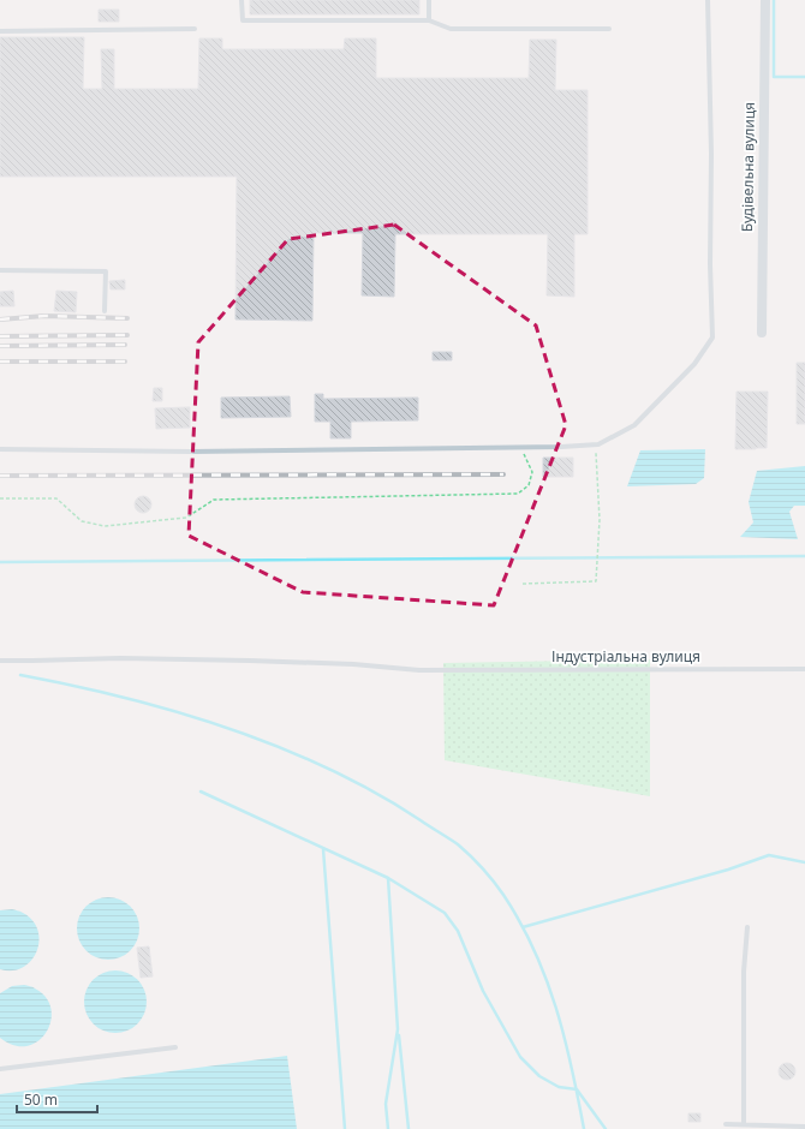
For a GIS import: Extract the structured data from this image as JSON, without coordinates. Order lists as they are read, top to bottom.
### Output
{
  "streets": {
    "street": ["Будівельна вулиця"],
    "lane": ["Індустріальна вулиця"]
  },
  "scale_bar": "50 m"
}
